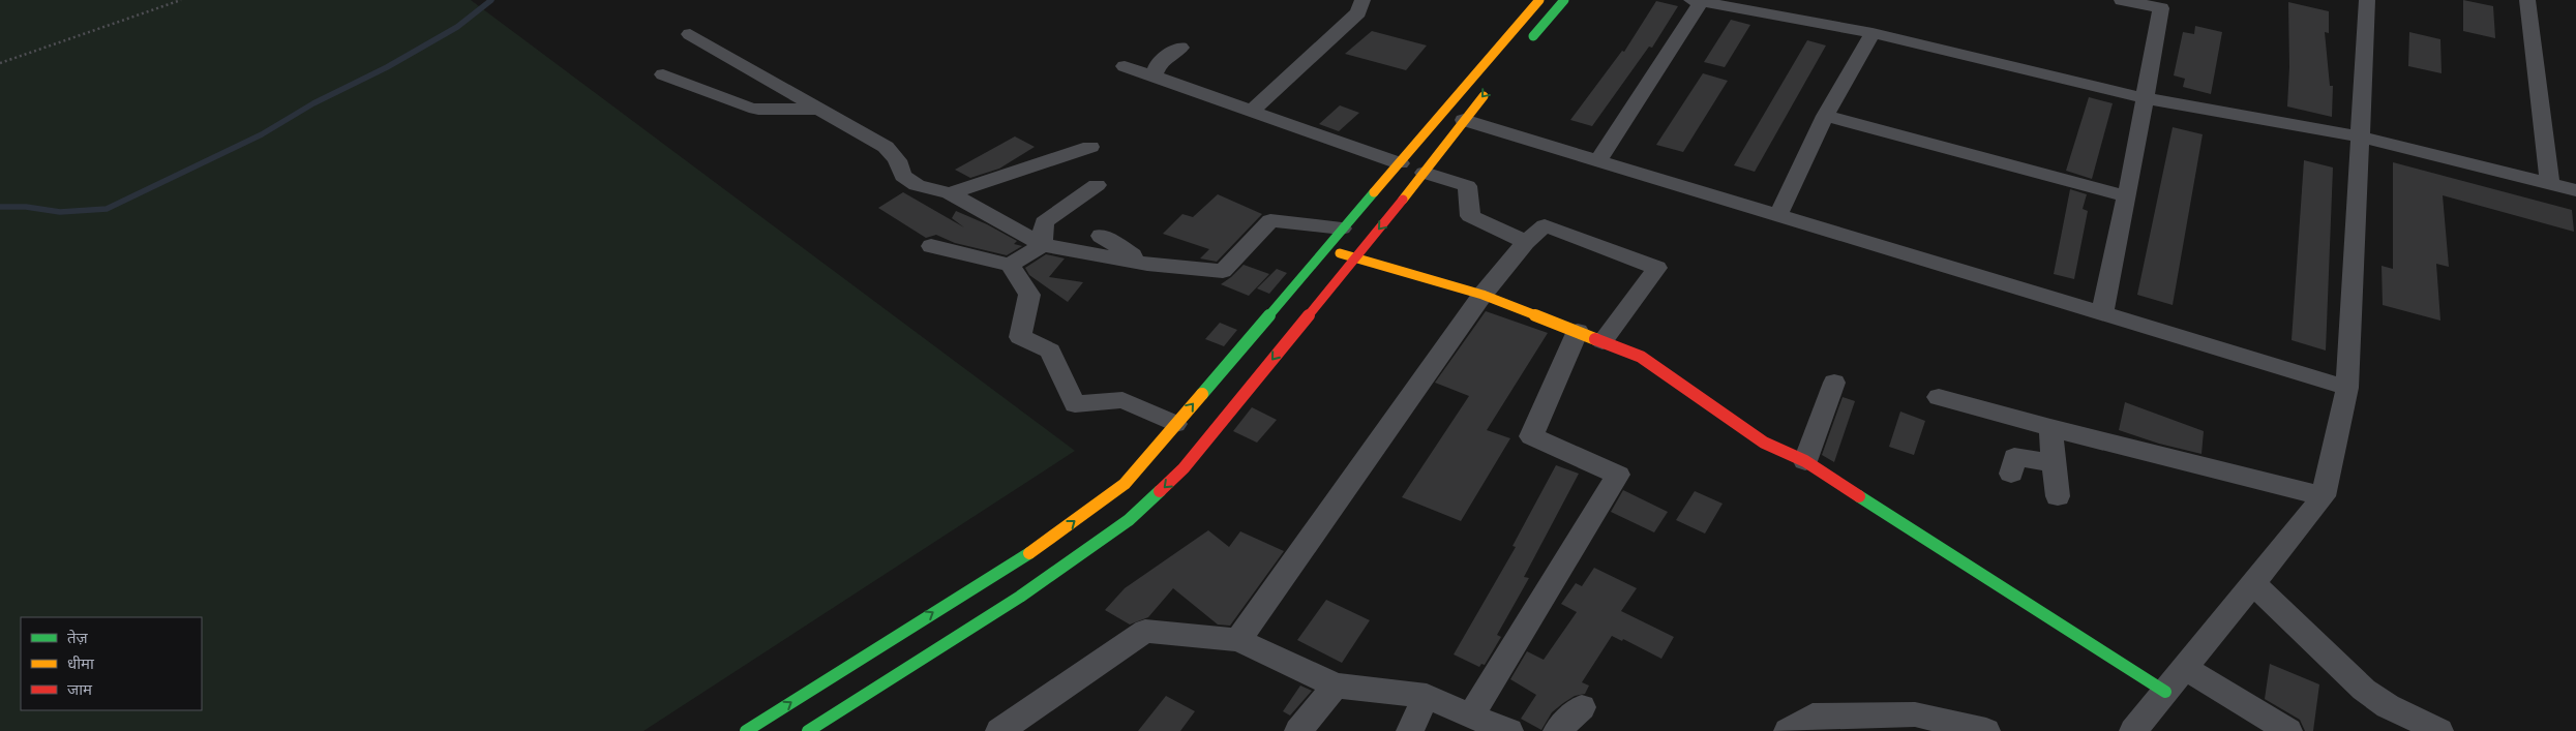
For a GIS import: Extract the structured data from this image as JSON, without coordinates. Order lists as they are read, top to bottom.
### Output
{
  "legend": ["तेज़", "धीमा", "जाम"]
}
